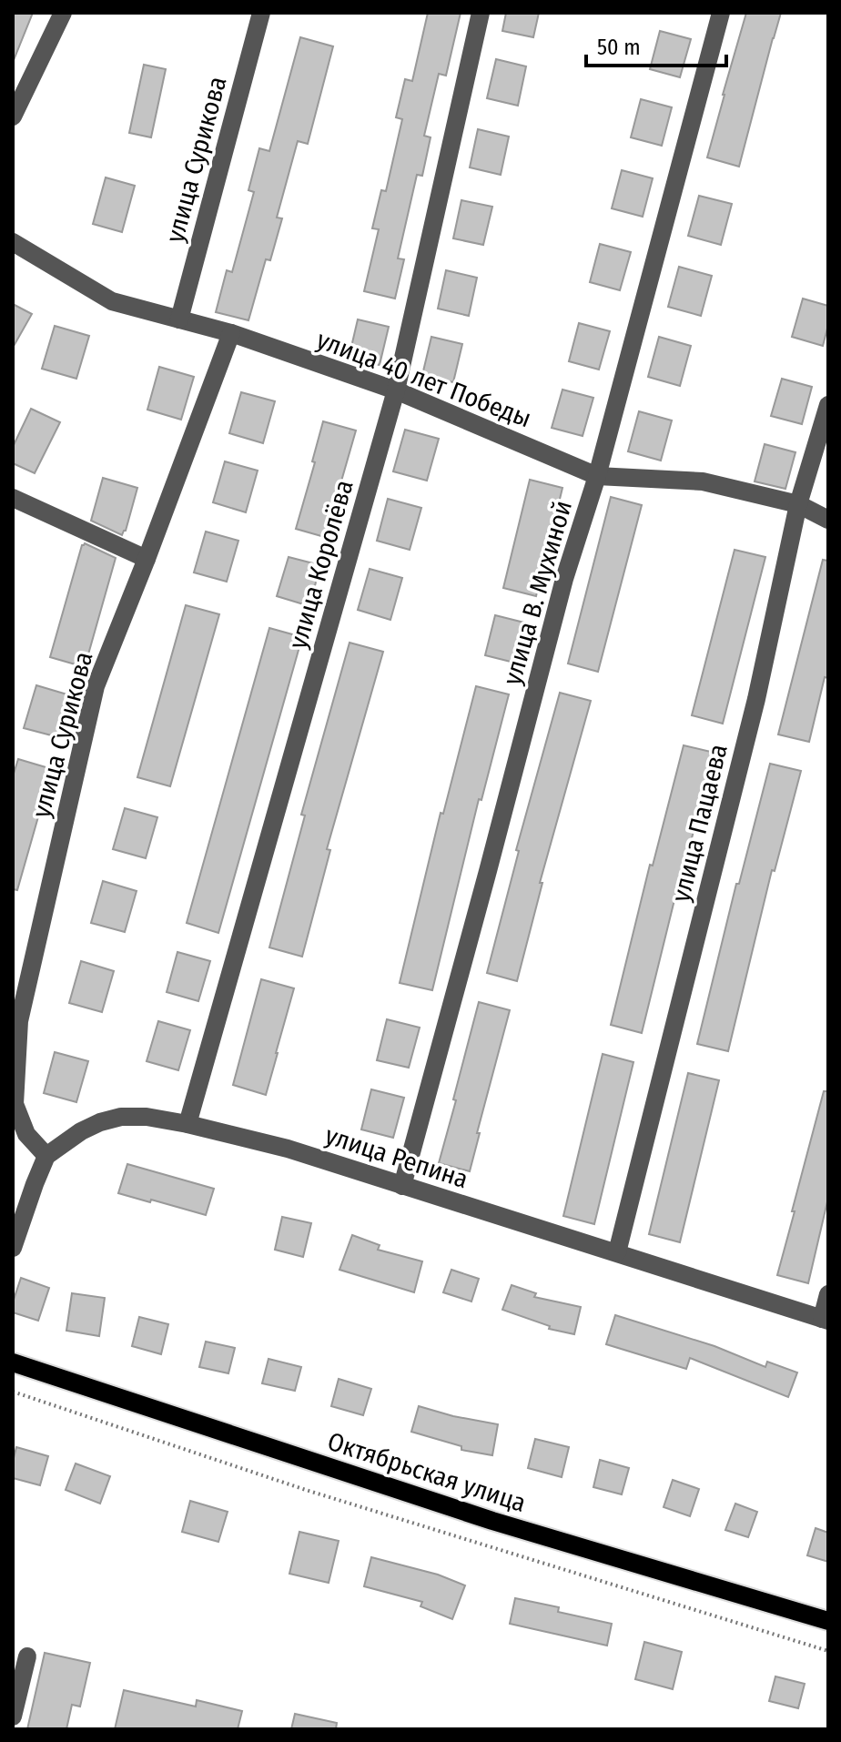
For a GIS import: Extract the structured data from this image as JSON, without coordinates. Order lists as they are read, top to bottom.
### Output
{
  "streets": {
    "main road": ["Октябрьская улица"],
    "street": [
      "улица Сурикова",
      "улица 40 лет Победы",
      "улица Королёва",
      "улица В. Мухиной",
      "улица Пацаева",
      "улица Репина"
    ]
  },
  "crossings": [
    ["улица Сурикова", "улица 40 лет Победы"],
    ["улица Сурикова", "улица Репина"],
    ["улица 40 лет Победы", "улица Королёва"],
    ["улица 40 лет Победы", "улица В. Мухиной"],
    ["улица 40 лет Победы", "улица Пацаева"],
    ["улица Королёва", "улица Репина"],
    ["улица В. Мухиной", "улица Репина"],
    ["улица Пацаева", "улица Репина"]
  ],
  "scale_bar": "50 m"
}
